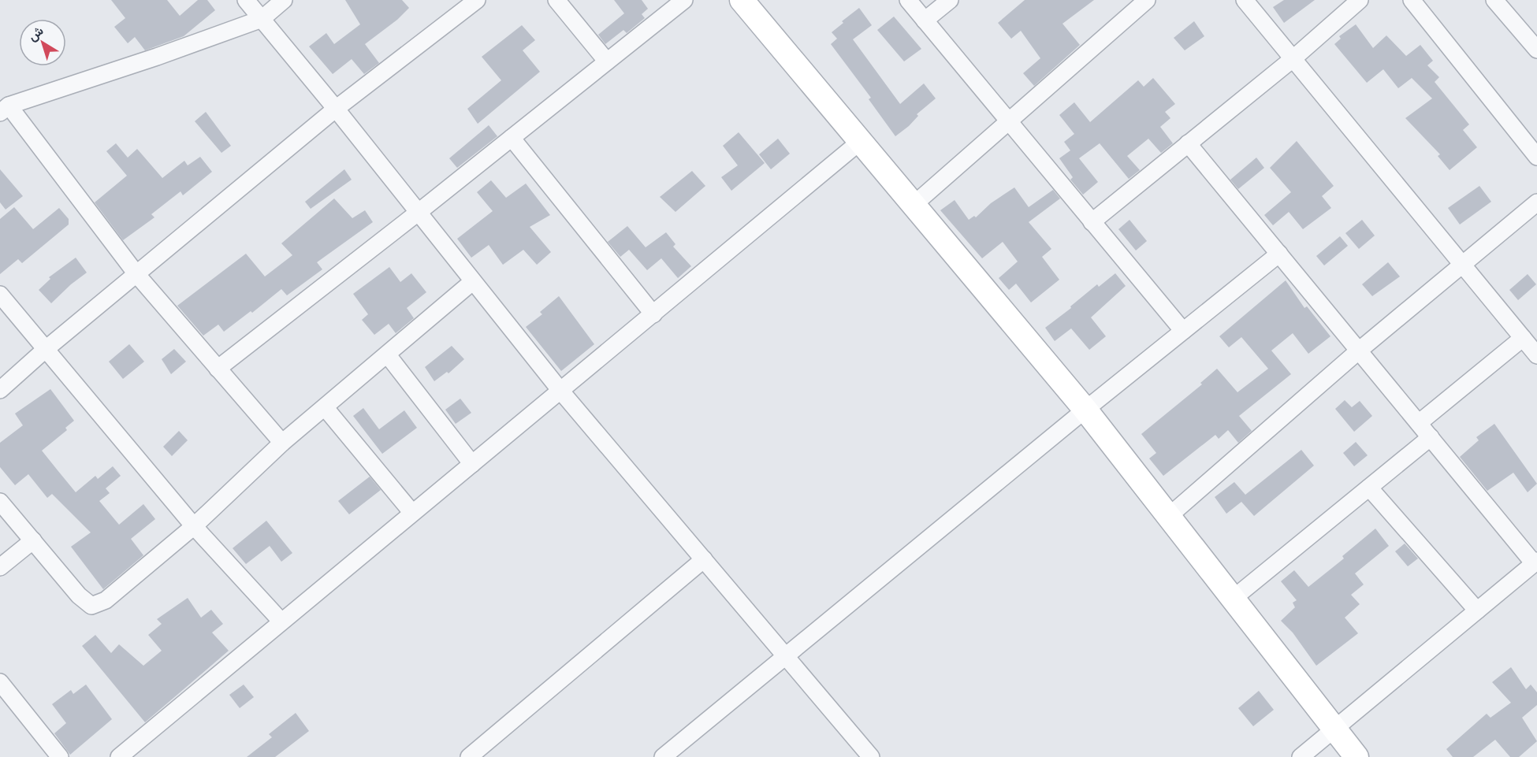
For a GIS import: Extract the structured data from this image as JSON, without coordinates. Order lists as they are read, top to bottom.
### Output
{
  "north": "top left"
}
